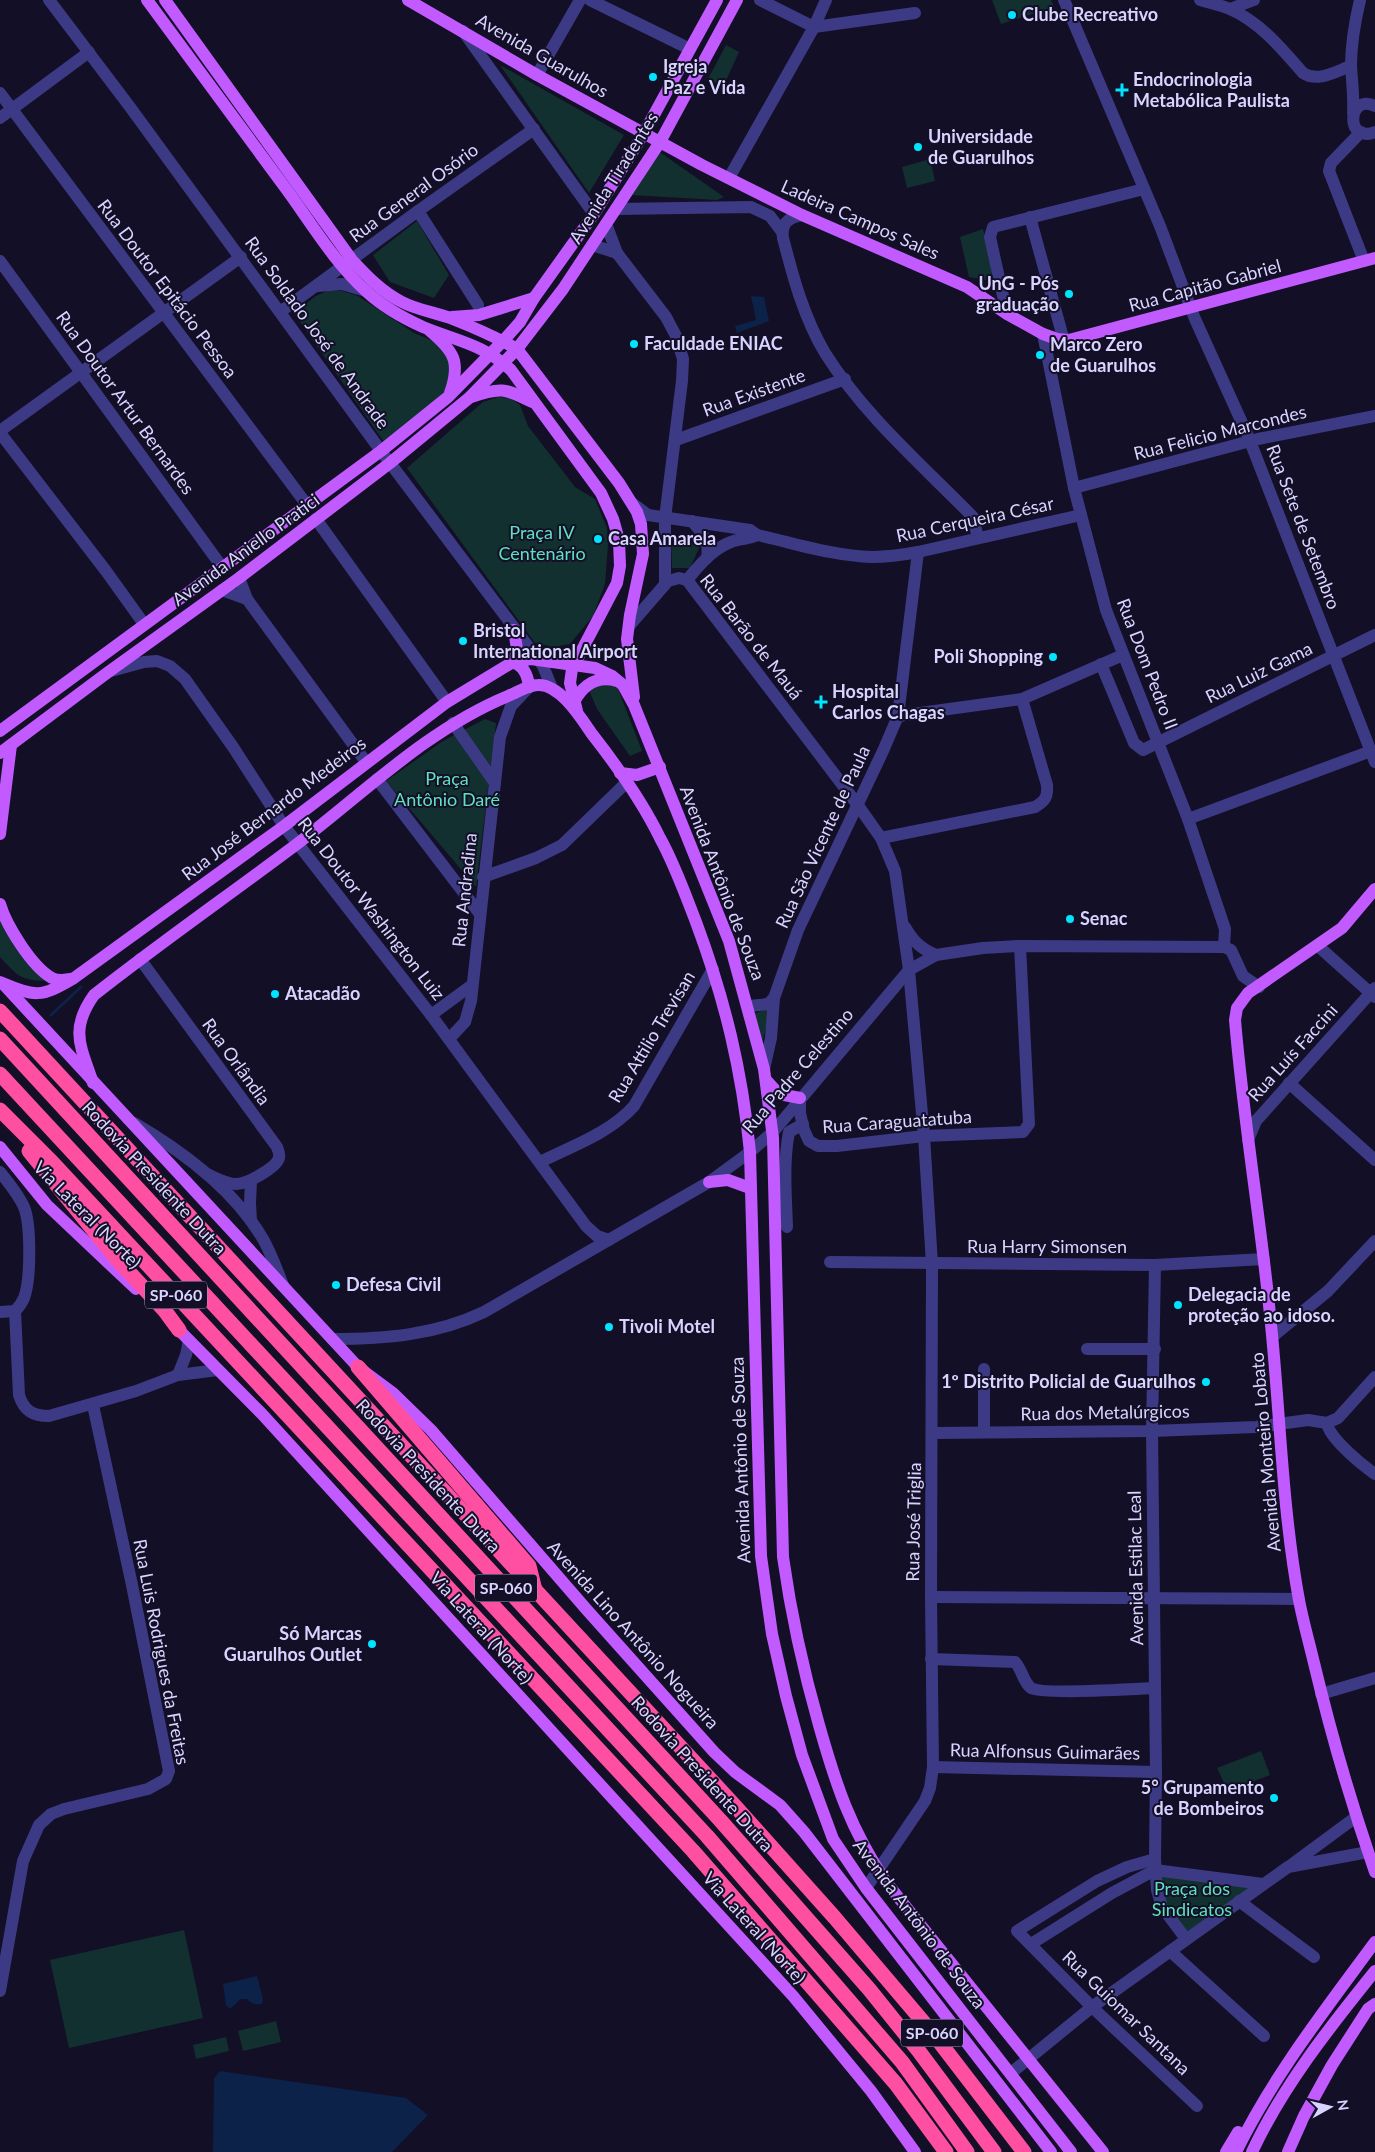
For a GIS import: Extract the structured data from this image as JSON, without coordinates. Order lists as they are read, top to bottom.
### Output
{
  "streets": {
    "highway": ["Rodovia Presidente Dutra", "SP-060"],
    "main road": [
      "Avenida Guarulhos",
      "Avenida Tiradentes",
      "Ladeira Campos Sales",
      "Rua Capitão Gabriel",
      "Avenida Aniello Pratici",
      "Rua José Bernardo Medeiros",
      "Avenida Antônio de Souza",
      "Via Lateral (Norte)",
      "Avenida Monteiro Lobato",
      "Avenida Lino Antônio Nogueira"
    ],
    "street": [
      "Rua General Osório",
      "Rua Doutor Epitácio Pessoa",
      "Rua Soldado José de Andrade",
      "Rua Existente",
      "Rua Doutor Artur Bernardes",
      "Rua Felicio Marcondes",
      "Rua Cerqueira César",
      "Rua Sete de Setembro",
      "Rua Barão de Mauá",
      "Rua Dom Pedro II",
      "Rua Luiz Gama",
      "Rua São Vicente de Paula",
      "Rua Andradina",
      "Rua Doutor Washington Luiz",
      "Rua Attilio Trevisan",
      "Rua Luís Faccini",
      "Rua Orlândia",
      "Rua Padre Celestino",
      "Rua Caraguatatuba",
      "Rua Harry Simonsen",
      "Rua dos Metalúrgicos",
      "Rua José Triglia",
      "Avenida Estilac Leal",
      "Rua Luis Rodrigues da Freitas",
      "Rua Alfonsus Guimarães",
      "Rua Guiomar Santana"
    ]
  },
  "crossings": [
    ["Avenida Guarulhos", "Avenida Tiradentes"],
    ["Avenida Guarulhos", "Ladeira Campos Sales"],
    ["Avenida Tiradentes", "Ladeira Campos Sales"],
    ["Avenida Tiradentes", "Avenida Aniello Pratici"],
    ["Avenida Tiradentes", "Avenida Antônio de Souza"],
    ["Rua General Osório", "Rua Soldado José de Andrade"],
    ["Rua General Osório", "Avenida Antônio de Souza"],
    ["Ladeira Campos Sales", "Rua Dom Pedro II"],
    ["Rua Capitão Gabriel", "Rua Sete de Setembro"],
    ["Rua Doutor Epitácio Pessoa", "Avenida Aniello Pratici"],
    ["Rua Soldado José de Andrade", "Avenida Aniello Pratici"],
    ["Rua Soldado José de Andrade", "Rua José Bernardo Medeiros"],
    ["Rua Soldado José de Andrade", "Avenida Antônio de Souza"],
    ["Rua Doutor Artur Bernardes", "Avenida Aniello Pratici"],
    ["Rua Felicio Marcondes", "Rua Sete de Setembro"],
    ["Rua Felicio Marcondes", "Rua Dom Pedro II"],
    ["Rua Cerqueira César", "Rua Barão de Mauá"],
    ["Rua Cerqueira César", "Rua Dom Pedro II"],
    ["Rua Cerqueira César", "Rua São Vicente de Paula"],
    ["Rua Sete de Setembro", "Rua Luiz Gama"],
    ["Avenida Aniello Pratici", "Avenida Antônio de Souza"],
    ["Avenida Aniello Pratici", "Rua Doutor Washington Luiz"],
    ["Rua Barão de Mauá", "Rua São Vicente de Paula"],
    ["Rua Barão de Mauá", "Rua Padre Celestino"],
    ["Rua Barão de Mauá", "Rua José Triglia"],
    ["Rua Dom Pedro II", "Rua Luiz Gama"],
    ["Rua Dom Pedro II", "Rua Padre Celestino"],
    ["Rua José Bernardo Medeiros", "Avenida Antônio de Souza"],
    ["Rua José Bernardo Medeiros", "Rua Doutor Washington Luiz"],
    ["Rua José Bernardo Medeiros", "Avenida Lino Antônio Nogueira"],
    ["Rua São Vicente de Paula", "Avenida Antônio de Souza"],
    ["Avenida Antônio de Souza", "Rua Attilio Trevisan"],
    ["Avenida Antônio de Souza", "Rua Padre Celestino"],
    ["Avenida Antônio de Souza", "Rua José Triglia"],
    ["Rua Andradina", "Rua Doutor Washington Luiz"],
    ["Rua Doutor Washington Luiz", "Rua Attilio Trevisan"],
    ["Rua Doutor Washington Luiz", "Rua Padre Celestino"],
    ["Rua Luís Faccini", "Avenida Monteiro Lobato"],
    ["Rua Padre Celestino", "Rua Caraguatatuba"],
    ["Rua Padre Celestino", "Rua José Triglia"],
    ["Rua Padre Celestino", "Avenida Lino Antônio Nogueira"],
    ["Rua Caraguatatuba", "Rua José Triglia"],
    ["Rua Harry Simonsen", "Avenida Monteiro Lobato"],
    ["Rua Harry Simonsen", "Rua José Triglia"],
    ["Rua Harry Simonsen", "Avenida Estilac Leal"],
    ["Rua dos Metalúrgicos", "Avenida Monteiro Lobato"],
    ["Rua dos Metalúrgicos", "Rua José Triglia"],
    ["Rua dos Metalúrgicos", "Avenida Estilac Leal"],
    ["Rua José Triglia", "Rua Alfonsus Guimarães"],
    ["Avenida Estilac Leal", "Rua Alfonsus Guimarães"],
    ["Avenida Estilac Leal", "Rua Guiomar Santana"]
  ],
  "parks": ["Praça IV Centenário", "Praça Antônio Daré", "Praça dos Sindicatos"],
  "places": {
    "other": [
      "Clube Recreativo",
      "Igreja Paz e Vida",
      "Universidade de Guarulhos",
      "UnG - Pós graduação",
      "Faculdade ENIAC",
      "Marco Zero de Guarulhos",
      "Casa Amarela",
      "Bristol International Airport",
      "Poli Shopping",
      "Senac",
      "Atacadão",
      "Defesa Civil",
      "Delegacia de proteção ao idoso.",
      "Tivoli Motel",
      "1º Distrito Policial de Guarulhos",
      "Só Marcas Guarulhos Outlet",
      "5° Grupamento de Bombeiros"
    ],
    "health": ["Endocrinologia Metabólica Paulista", "Hospital Carlos Chagas"]
  },
  "north": "right"
}
